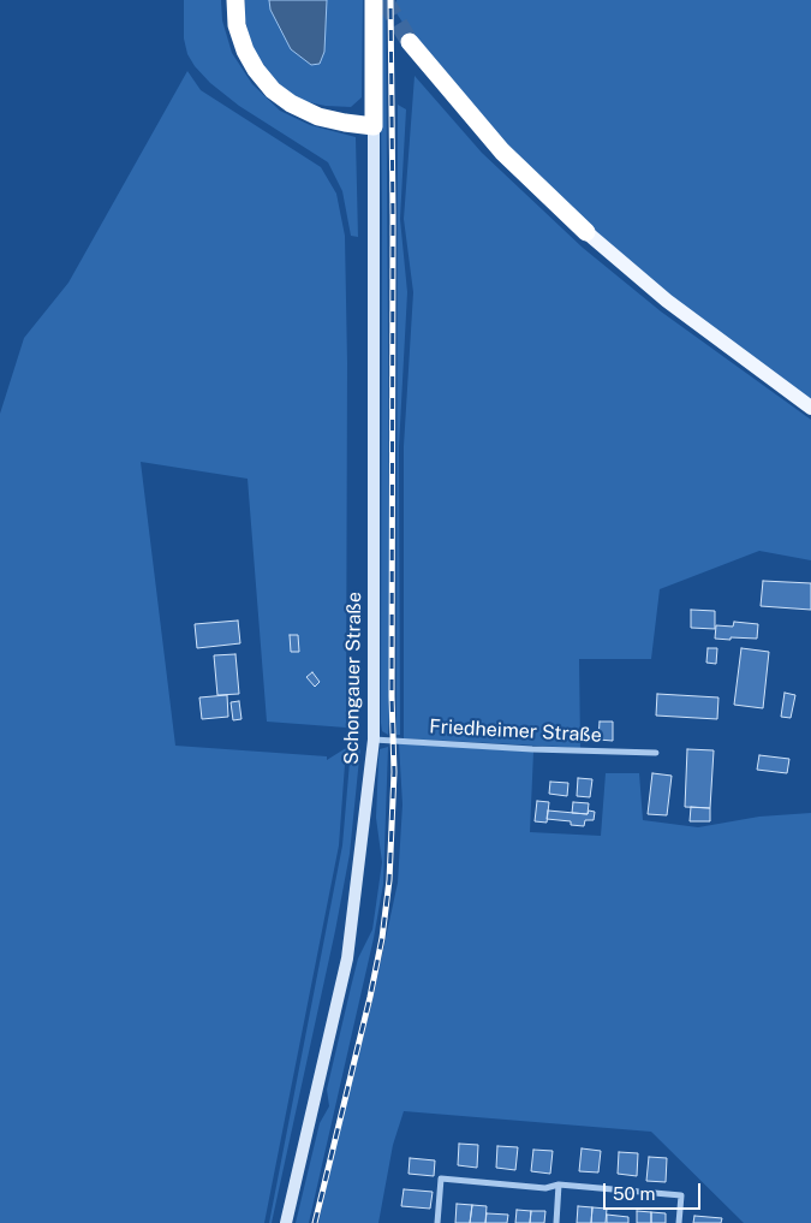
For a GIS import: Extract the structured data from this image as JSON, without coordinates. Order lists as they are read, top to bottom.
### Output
{
  "streets": {
    "main road": ["Schongauer Straße"],
    "street": ["Friedheimer Straße"]
  },
  "crossings": [
    ["Schongauer Straße", "Friedheimer Straße"]
  ],
  "scale_bar": "50 m"
}
